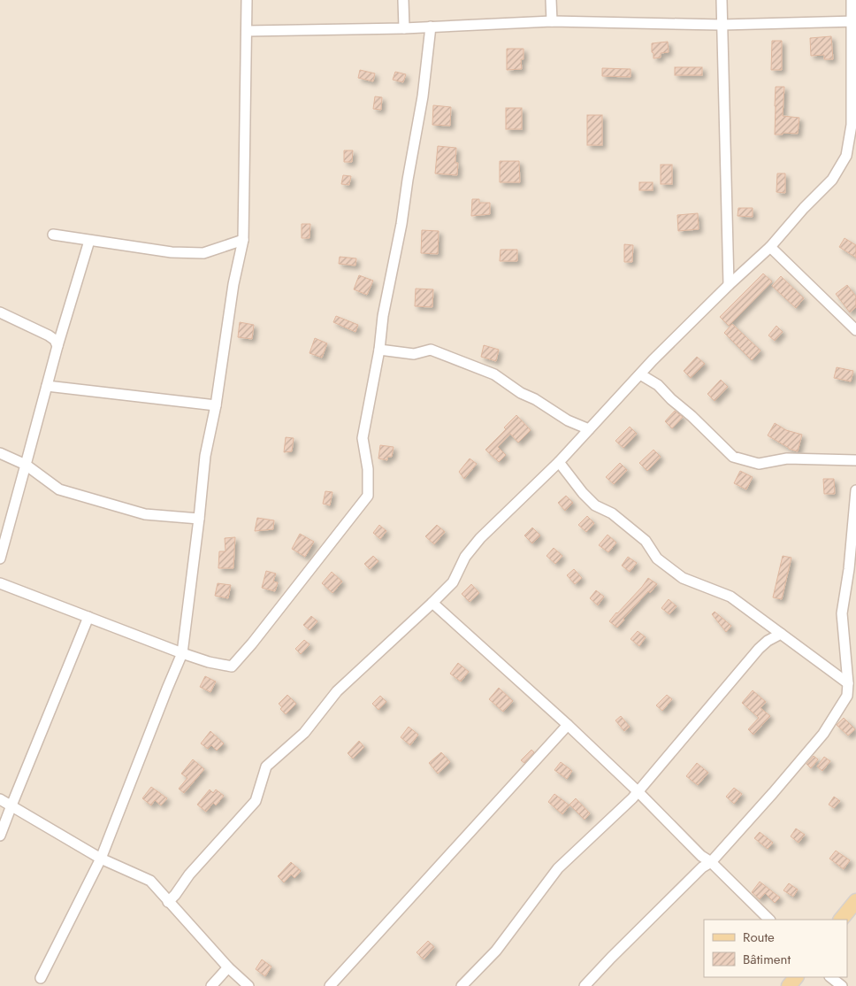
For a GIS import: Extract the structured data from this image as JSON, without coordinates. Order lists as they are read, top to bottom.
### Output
{
  "legend": ["Route", "Bâtiment"]
}
